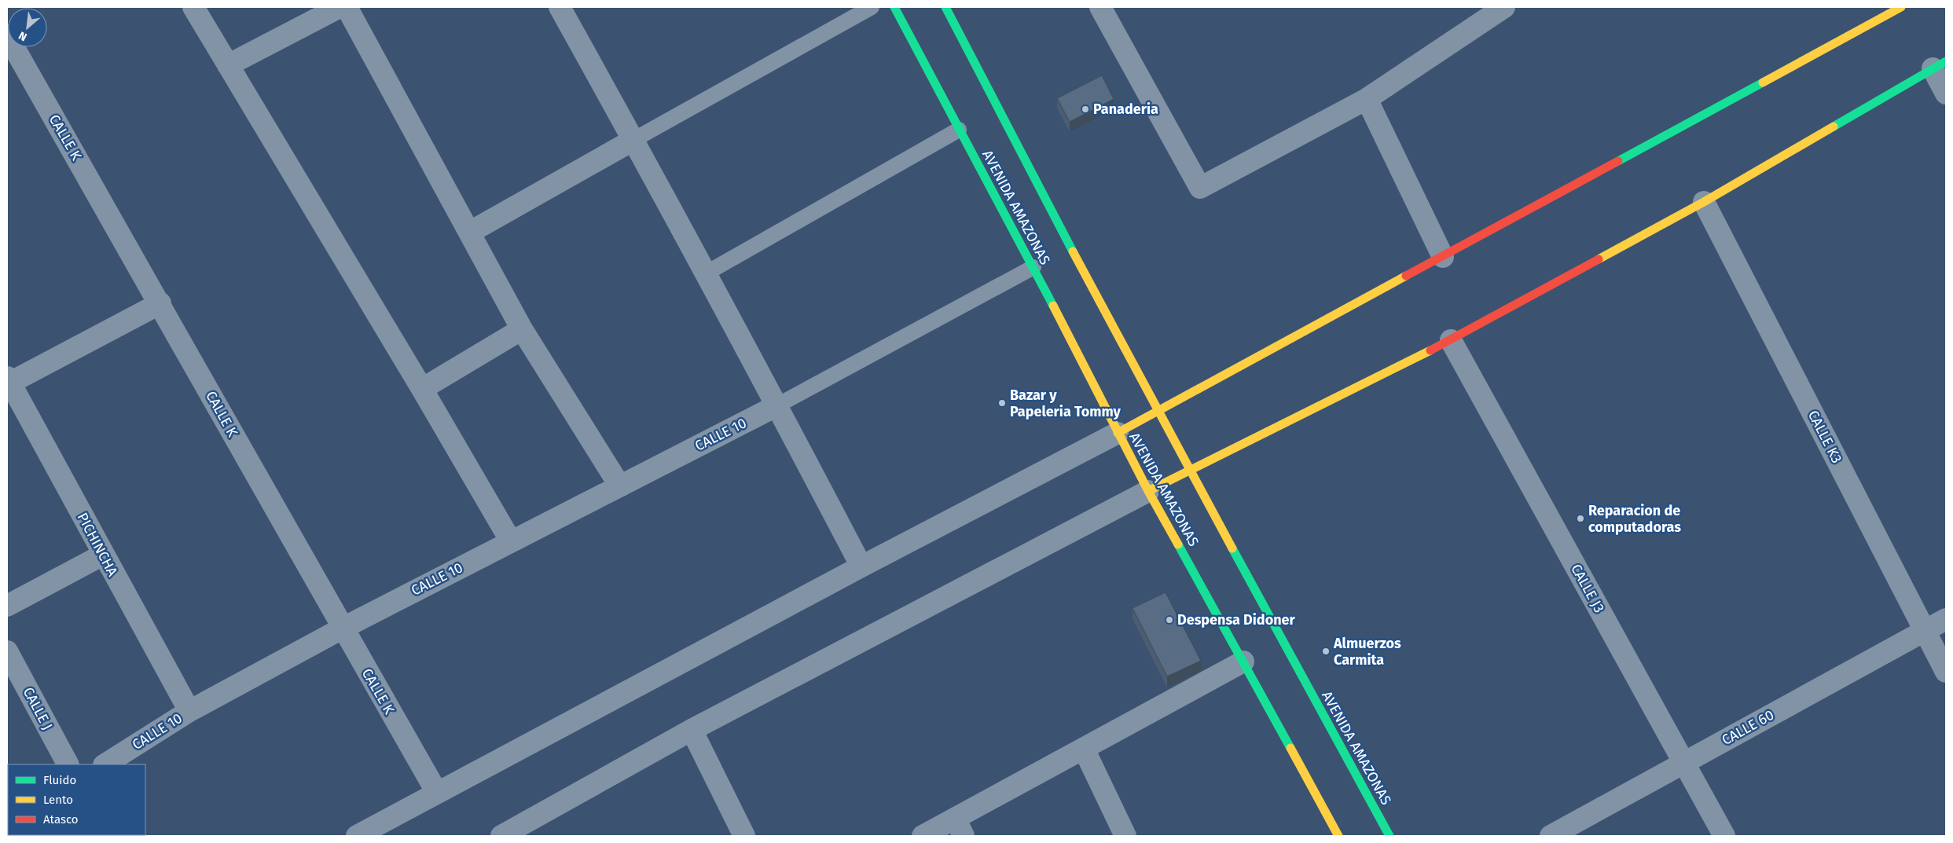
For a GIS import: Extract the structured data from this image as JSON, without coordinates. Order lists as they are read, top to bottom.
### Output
{
  "streets": {
    "street": [
      "CALLE K",
      "AVENIDA AMAZONAS",
      "CALLE 10",
      "CALLE K3",
      "PICHINCHA",
      "CALLE J3",
      "CALLE J",
      "CALLE 60"
    ]
  },
  "crossings": [
    ["CALLE K", "CALLE 10"],
    ["CALLE 10", "PICHINCHA"],
    ["CALLE K3", "CALLE 60"],
    ["CALLE J3", "CALLE 60"]
  ],
  "places": [
    "Panaderia",
    "Bazar y Papeleria Tommy",
    "Reparacion de computadoras",
    "Despensa Didoner",
    "Almuerzos Carmita"
  ],
  "legend": ["Fluido", "Lento", "Atasco"],
  "north": "bottom left"
}
